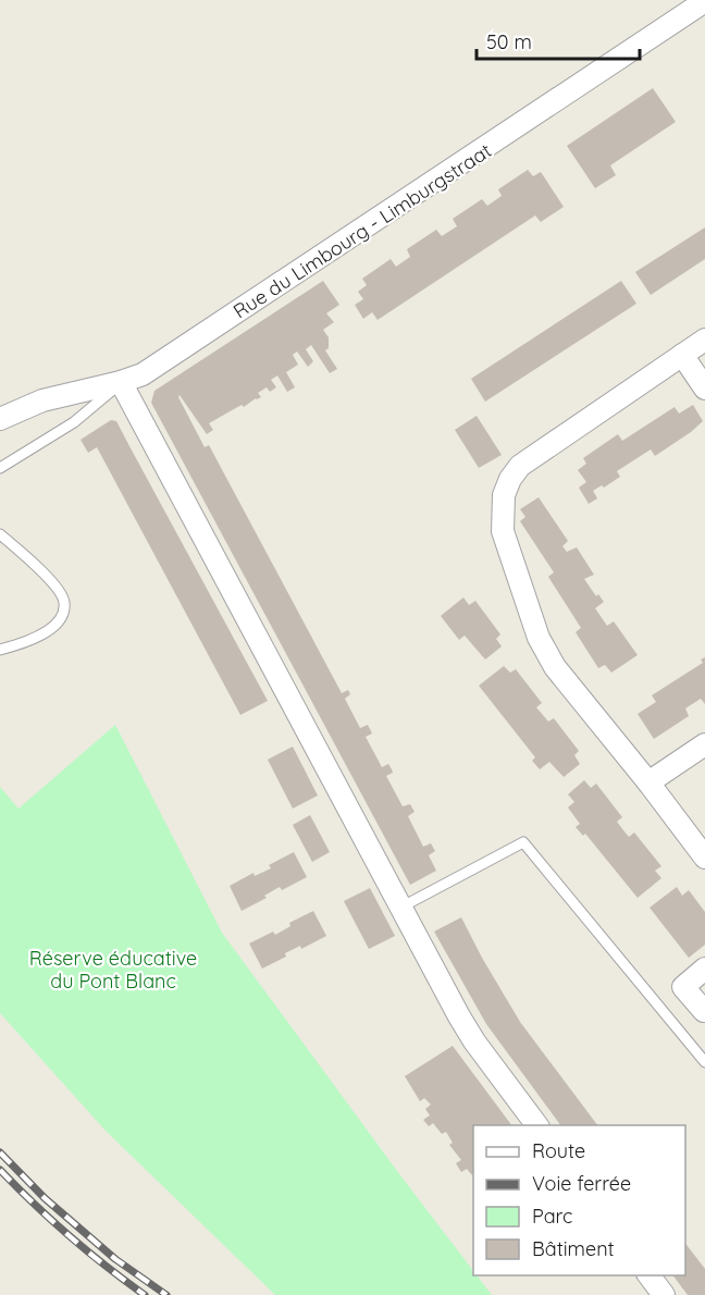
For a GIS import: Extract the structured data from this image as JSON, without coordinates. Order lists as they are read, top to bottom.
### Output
{
  "streets": {
    "street": ["Rue du Limbourg - Limburgstraat"]
  },
  "parks": ["Réserve éducative du Pont Blanc"],
  "legend": [
    "Route",
    "Voie ferrée",
    "Parc",
    "Bâtiment"
  ],
  "scale_bar": "50 m"
}
